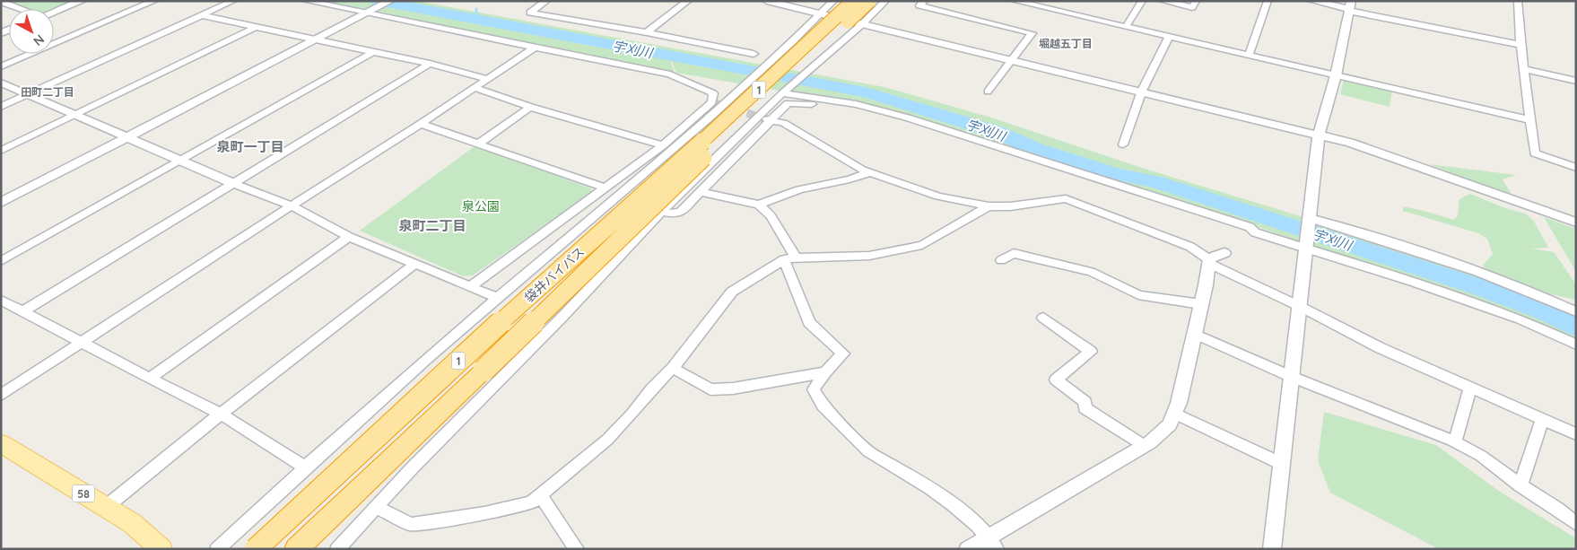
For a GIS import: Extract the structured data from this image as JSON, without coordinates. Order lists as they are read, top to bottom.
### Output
{
  "streets": {
    "highway": ["1", "袋井バイパス"],
    "main road": ["58"]
  },
  "districts": [
    "堀越五丁目",
    "田町二丁目",
    "泉町一丁目",
    "泉町二丁目"
  ],
  "water": ["宇刈川"],
  "parks": ["泉公園"],
  "north": "bottom right"
}
